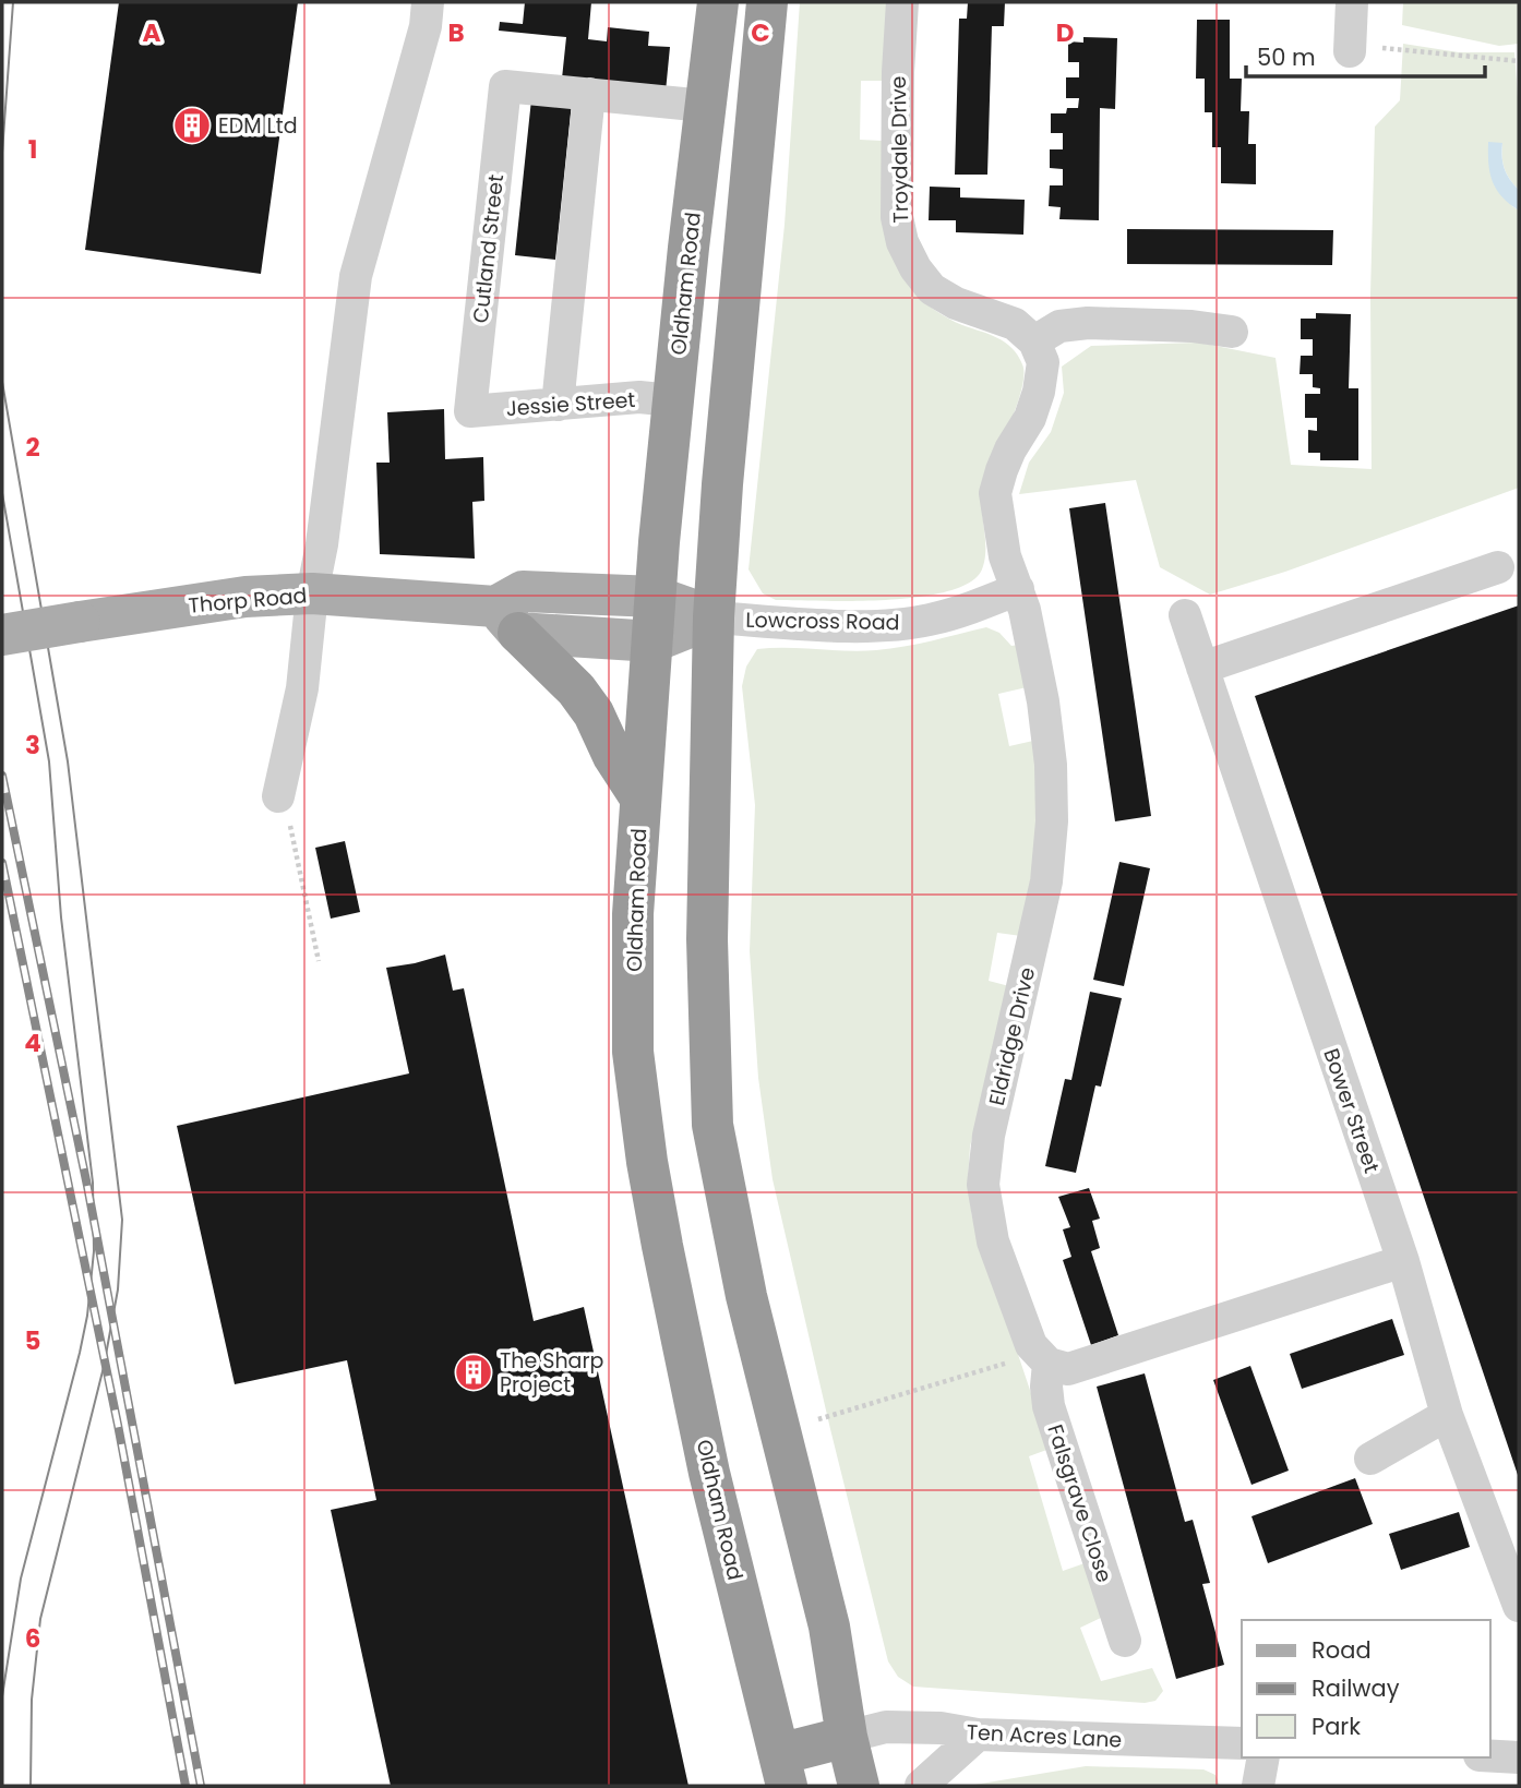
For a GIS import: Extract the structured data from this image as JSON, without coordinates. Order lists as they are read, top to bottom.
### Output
{
  "streets": {
    "highway": ["Oldham Road"],
    "main road": ["Thorp Road"],
    "street": [
      "Troydale Drive",
      "Cutland Street",
      "Jessie Street",
      "Lowcross Road",
      "Eldridge Drive",
      "Bower Street",
      "Falsgrave Close",
      "Ten Acres Lane"
    ]
  },
  "crossings": [
    ["Troydale Drive", "Eldridge Drive"],
    ["Cutland Street", "Jessie Street"],
    ["Oldham Road", "Jessie Street"],
    ["Oldham Road", "Thorp Road"],
    ["Lowcross Road", "Eldridge Drive"],
    ["Eldridge Drive", "Falsgrave Close"]
  ],
  "places": {
    "building": ["EDM Ltd", "The Sharp Project"]
  },
  "legend": ["Road", "Railway", "Park"],
  "scale_bar": "50 m",
  "grid": {
    "columns": [
      "A",
      "B",
      "C",
      "D"
    ],
    "rows": [
      "1",
      "2",
      "3",
      "4",
      "5",
      "6"
    ]
  }
}
